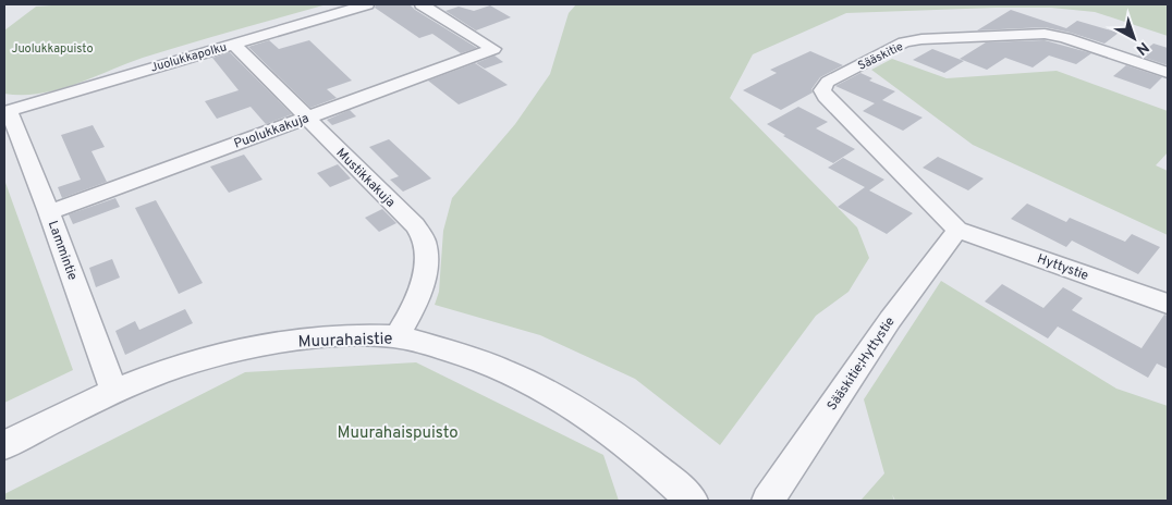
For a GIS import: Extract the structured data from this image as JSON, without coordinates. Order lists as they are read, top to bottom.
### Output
{
  "streets": {
    "street": [
      "Sääskitie",
      "Juolukkapolku",
      "Puolukkakuja",
      "Mustikkakuja",
      "Lammintie",
      "Hyttystie",
      "Muurahaistie",
      "Sääskitie;Hyttystie"
    ]
  },
  "crossings": [
    ["Sääskitie", "Hyttystie"],
    ["Sääskitie", "Sääskitie;Hyttystie"],
    ["Juolukkapolku", "Mustikkakuja"],
    ["Juolukkapolku", "Lammintie"],
    ["Puolukkakuja", "Mustikkakuja"],
    ["Puolukkakuja", "Lammintie"],
    ["Mustikkakuja", "Muurahaistie"],
    ["Lammintie", "Muurahaistie"],
    ["Hyttystie", "Sääskitie;Hyttystie"]
  ],
  "parks": ["Juolukkapuisto", "Muurahaispuisto"],
  "north": "bottom right"
}
